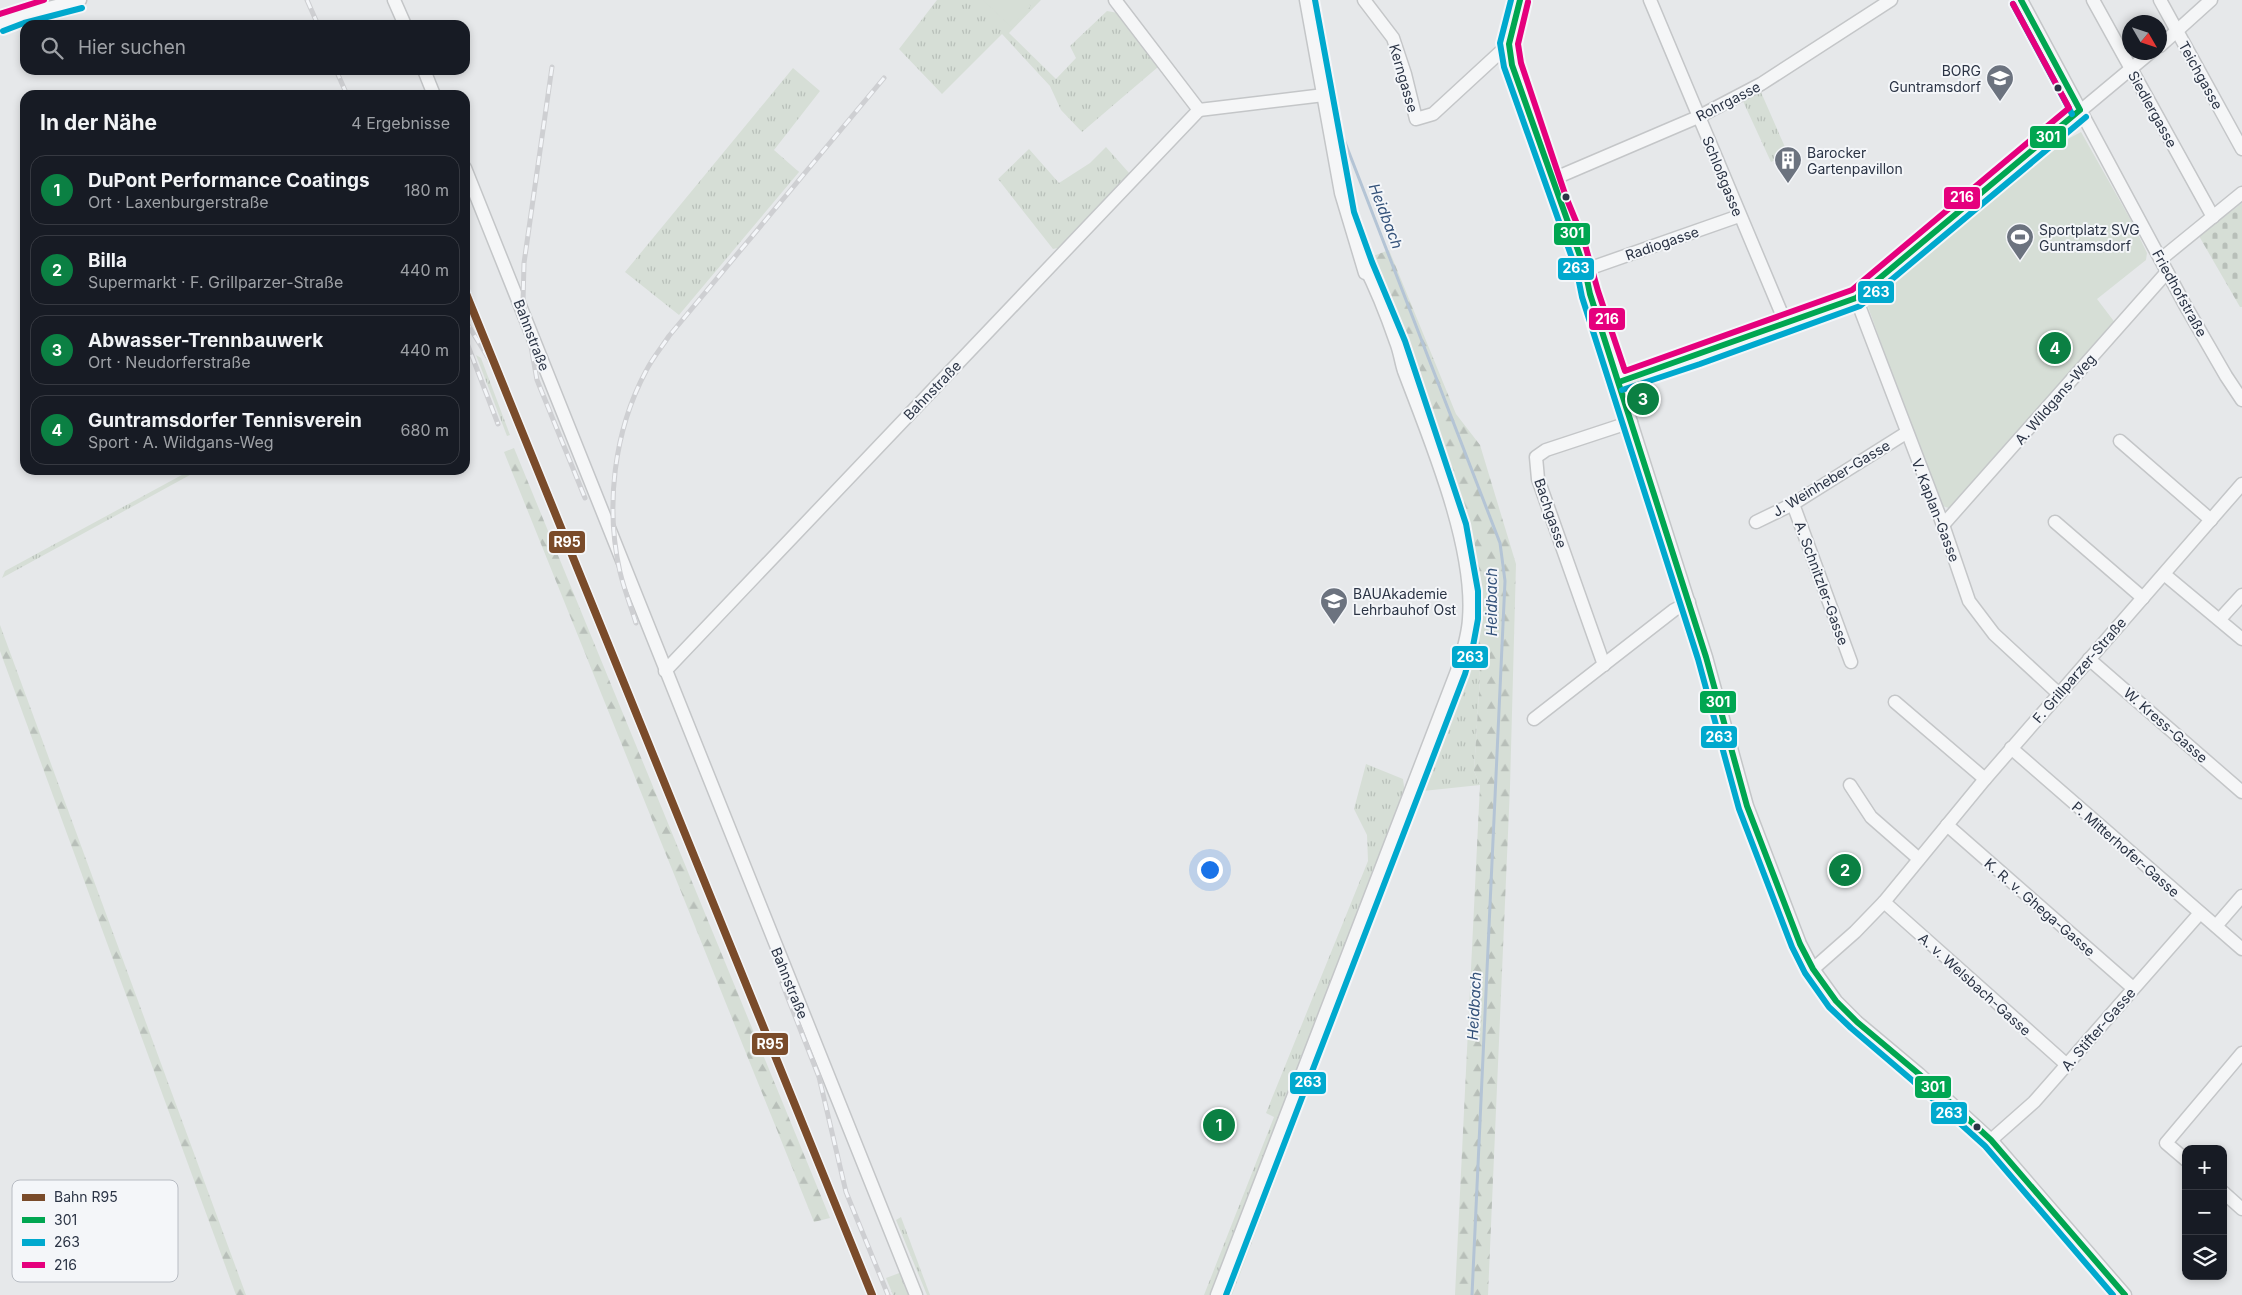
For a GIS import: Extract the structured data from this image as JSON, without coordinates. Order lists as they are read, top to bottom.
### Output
{
  "streets": {
    "street": [
      "Teichgasse",
      "Kerngasse",
      "Rohrgasse",
      "Siedlergasse",
      "Schloßgasse",
      "Radiogasse",
      "Friedhofstraße",
      "Bahnstraße",
      "A. Wildgans-Weg",
      "J. Weinheber-Gasse",
      "V. Kaplan-Gasse",
      "Bachgasse",
      "A. Schnitzler-Gasse",
      "F. Grillparzer-Straße",
      "W. Kress-Gasse",
      "P. Mitterhofer-Gasse",
      "K. R. v. Ghega-Gasse",
      "A. v. Welsbach-Gasse",
      "A. Stifter-Gasse"
    ]
  },
  "crossings": [
    ["Rohrgasse", "Schloßgasse"],
    ["Schloßgasse", "Radiogasse"],
    ["Friedhofstraße", "A. Wildgans-Weg"],
    ["A. Wildgans-Weg", "V. Kaplan-Gasse"],
    ["J. Weinheber-Gasse", "V. Kaplan-Gasse"],
    ["J. Weinheber-Gasse", "A. Schnitzler-Gasse"],
    ["V. Kaplan-Gasse", "F. Grillparzer-Straße"],
    ["F. Grillparzer-Straße", "W. Kress-Gasse"],
    ["F. Grillparzer-Straße", "P. Mitterhofer-Gasse"],
    ["F. Grillparzer-Straße", "K. R. v. Ghega-Gasse"],
    ["F. Grillparzer-Straße", "A. v. Welsbach-Gasse"],
    ["P. Mitterhofer-Gasse", "A. Stifter-Gasse"],
    ["K. R. v. Ghega-Gasse", "A. Stifter-Gasse"],
    ["A. v. Welsbach-Gasse", "A. Stifter-Gasse"]
  ],
  "water": ["Heidbach"],
  "places": {
    "school or university": ["BORG Guntramsdorf", "BAUAkademie Lehrbauhof Ost"],
    "building": ["Barocker Gartenpavillon"],
    "sports": ["Sportplatz SVG Guntramsdorf"]
  },
  "lines": [
    "transit line 301",
    "transit line 263",
    "transit line 216",
    "rail line R95"
  ],
  "legend": [
    "Bahn R95",
    "301",
    "263",
    "216"
  ],
  "north": "bottom right",
  "page": {
    "search": "Hier suchen",
    "heading": ["In der Nähe", "4 Ergebnisse"],
    "list": [
      {
        "mark": "1",
        "name": "DuPont Performance Coatings",
        "note": "Ort · Laxenburgerstraße",
        "value": "180 m"
      },
      {
        "mark": "2",
        "name": "Billa",
        "note": "Supermarkt · F. Grillparzer-Straße",
        "value": "440 m"
      },
      {
        "mark": "3",
        "name": "Abwasser-Trennbauwerk",
        "note": "Ort · Neudorferstraße",
        "value": "440 m"
      },
      {
        "mark": "4",
        "name": "Guntramsdorfer Tennisverein",
        "note": "Sport · A. Wildgans-Weg",
        "value": "680 m"
      }
    ],
    "pins": [
      "4",
      "3",
      "2",
      "1"
    ],
    "map_buttons": ["+", "−"]
  }
}
